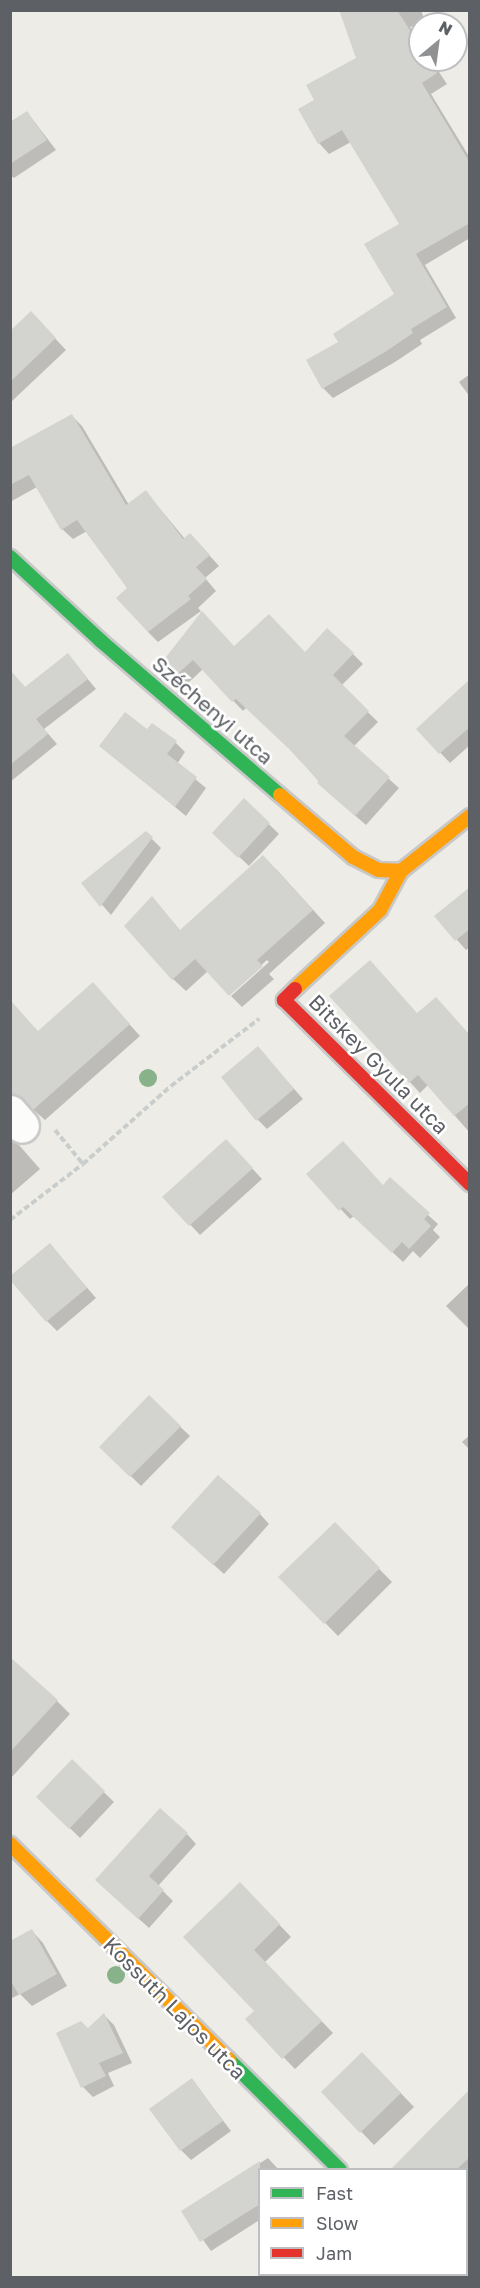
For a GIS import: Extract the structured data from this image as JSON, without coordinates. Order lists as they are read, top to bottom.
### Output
{
  "streets": {
    "street": ["Széchenyi utca", "Bitskey Gyula utca", "Kossuth Lajos utca"]
  },
  "legend": ["Fast", "Slow", "Jam"],
  "north": "top right"
}
